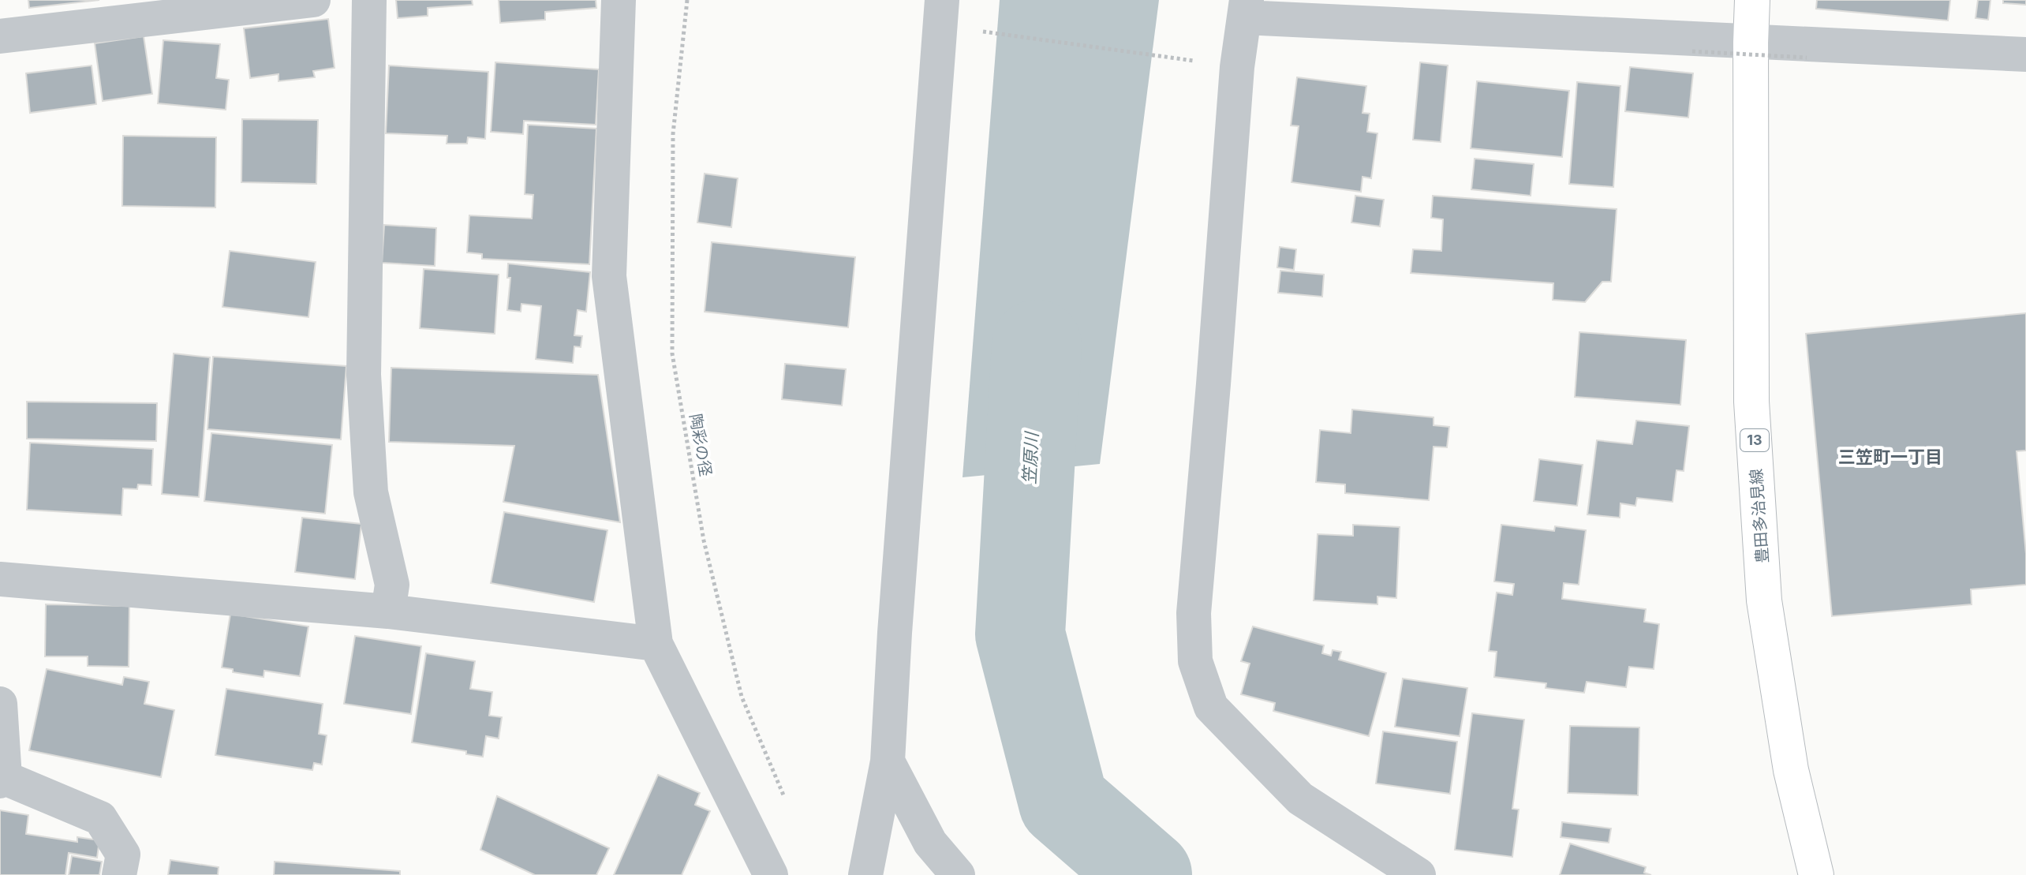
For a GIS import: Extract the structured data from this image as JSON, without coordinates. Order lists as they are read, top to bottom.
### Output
{
  "streets": {
    "main road": ["13", "豊田多治見線"],
    "path": ["陶彩の径"]
  },
  "districts": ["三笠町一丁目"],
  "water": ["笠原川"]
}
